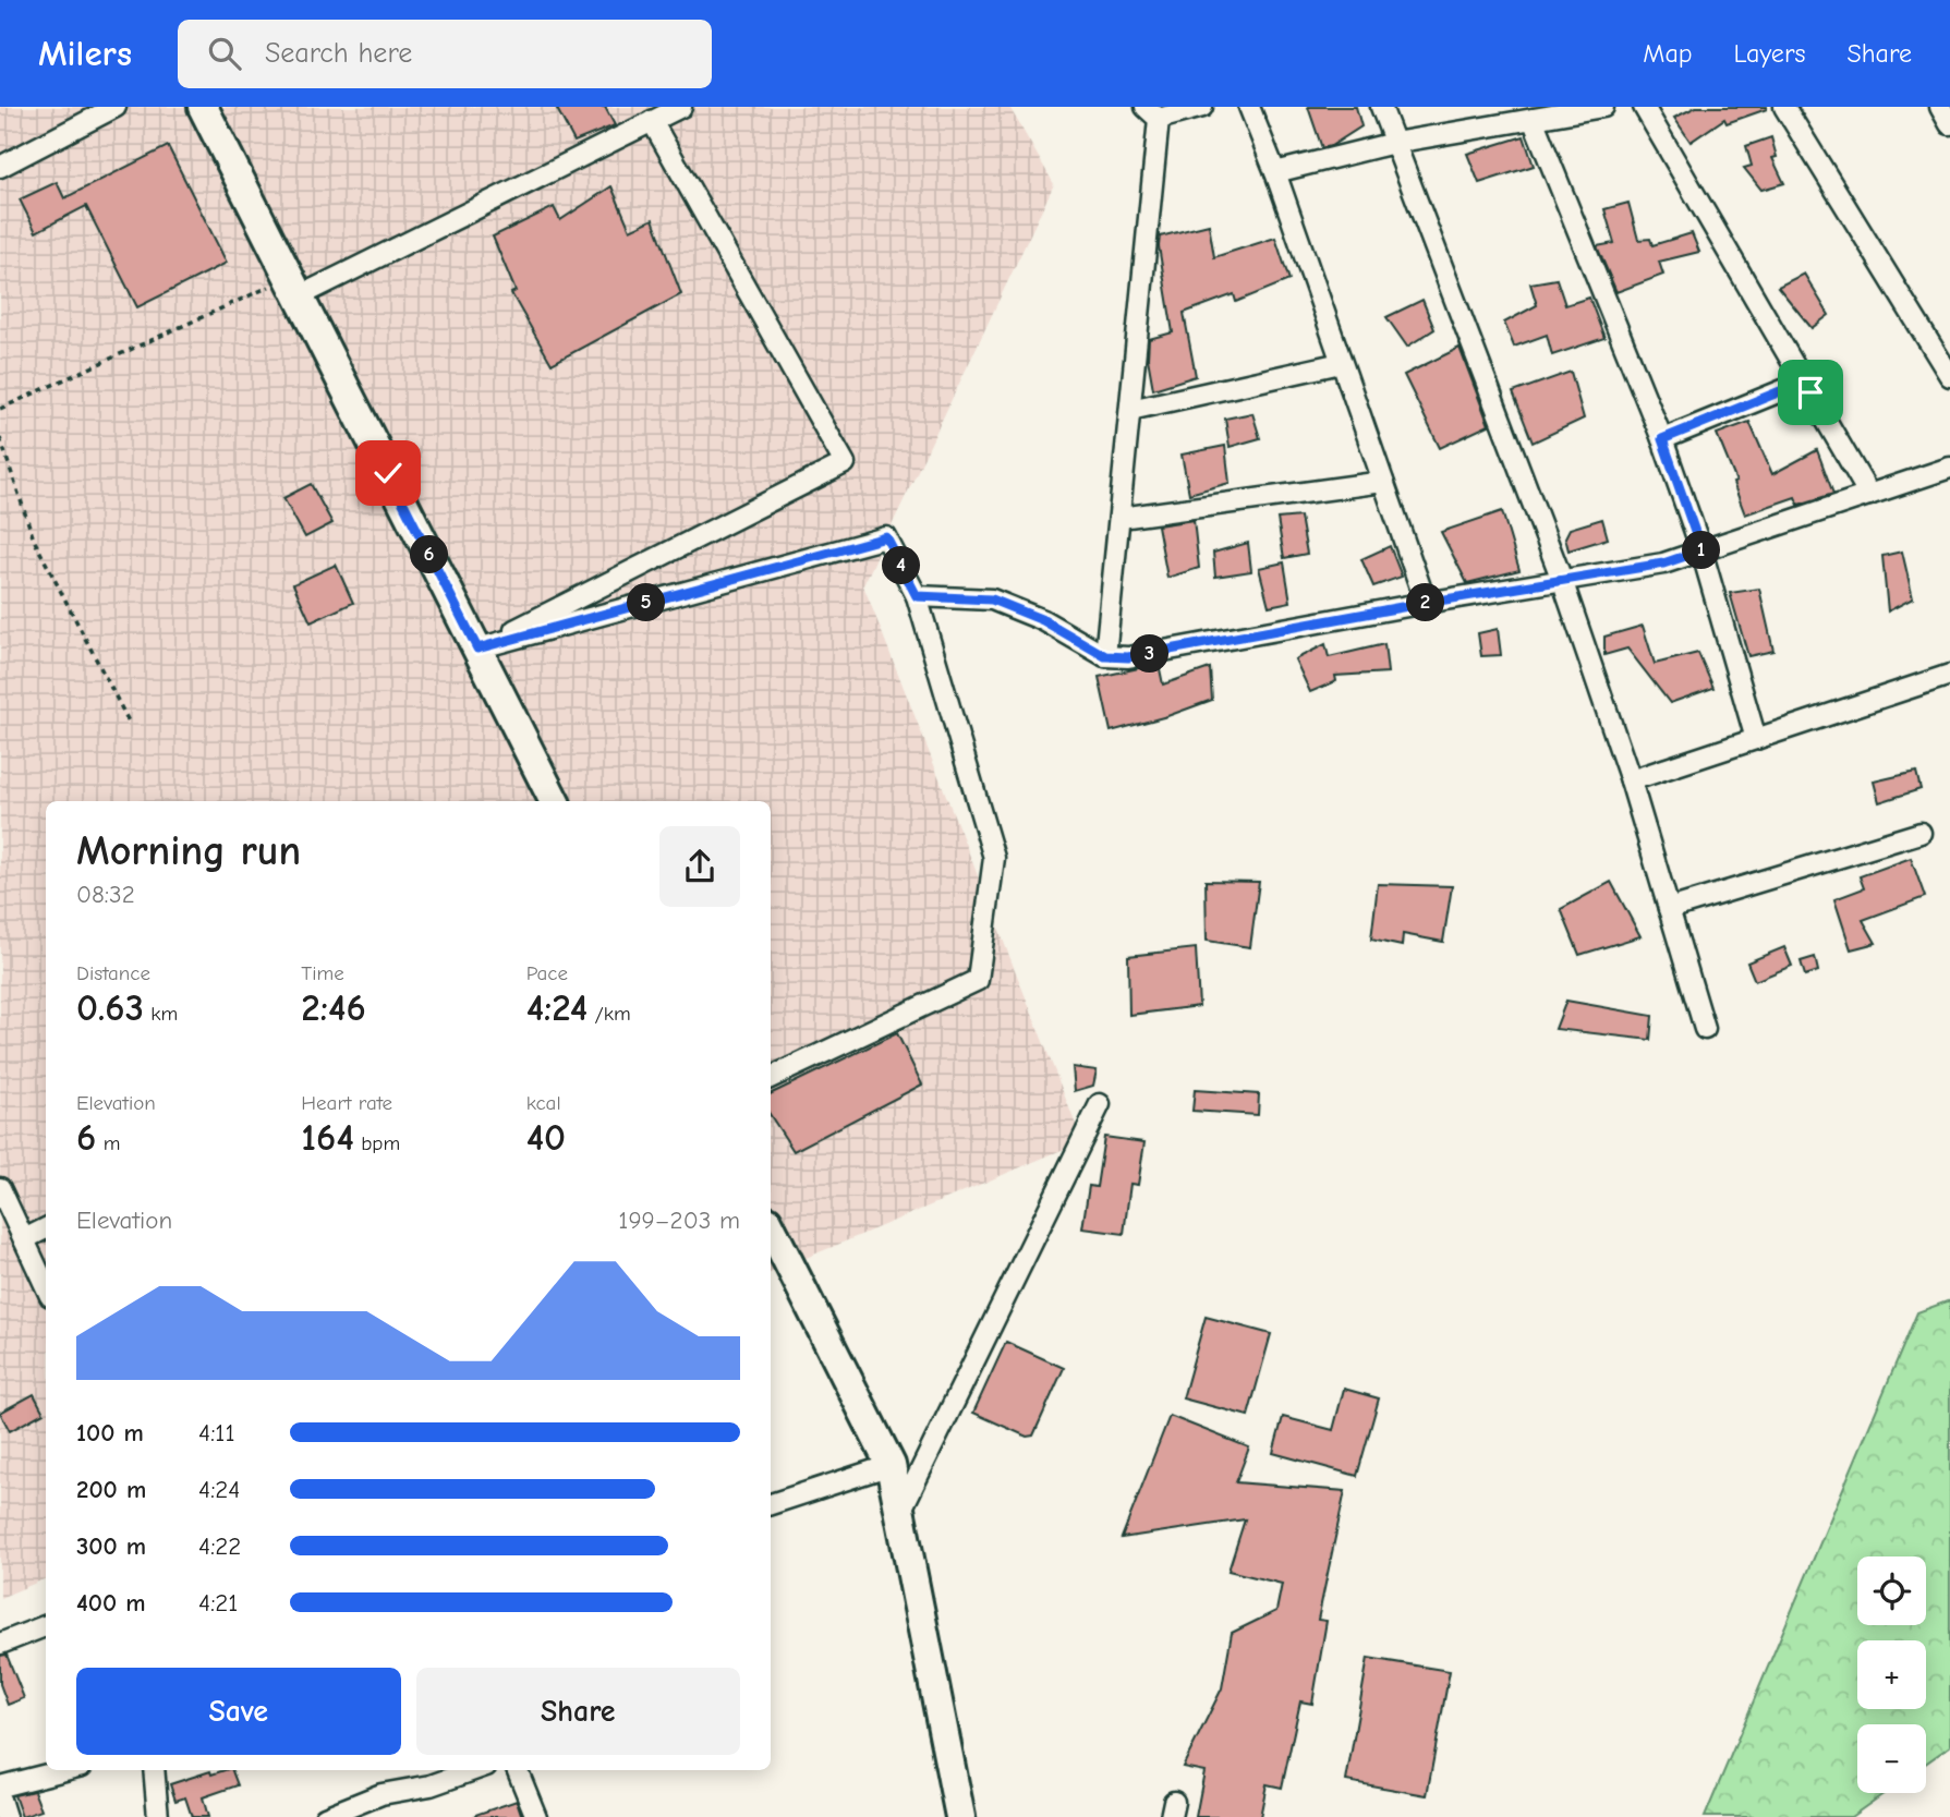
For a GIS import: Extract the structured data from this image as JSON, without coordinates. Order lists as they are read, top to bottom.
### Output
{
  "page": {
    "header": "Milers",
    "search": "Search here",
    "nav": ["Map", "Layers", "Share"],
    "pins": [
      "1",
      "6",
      "4",
      "2",
      "5",
      "3"
    ],
    "heading": ["Morning run", "08:32"],
    "stats": [
      ["Distance", "0.63 km"],
      ["Time", "2:46"],
      ["Pace", "4:24 /km"],
      ["Elevation", "6 m"],
      ["Heart rate", "164 bpm"],
      ["kcal", "40"]
    ],
    "chart": ["Elevation", "199–203 m"],
    "list": [
      {
        "name": "100 m",
        "note": "4:11"
      },
      {
        "name": "200 m",
        "note": "4:24"
      },
      {
        "name": "300 m",
        "note": "4:22"
      },
      {
        "name": "400 m",
        "note": "4:21"
      }
    ],
    "map_buttons": ["+", "−"],
    "buttons": ["Save", "Share"]
  }
}
